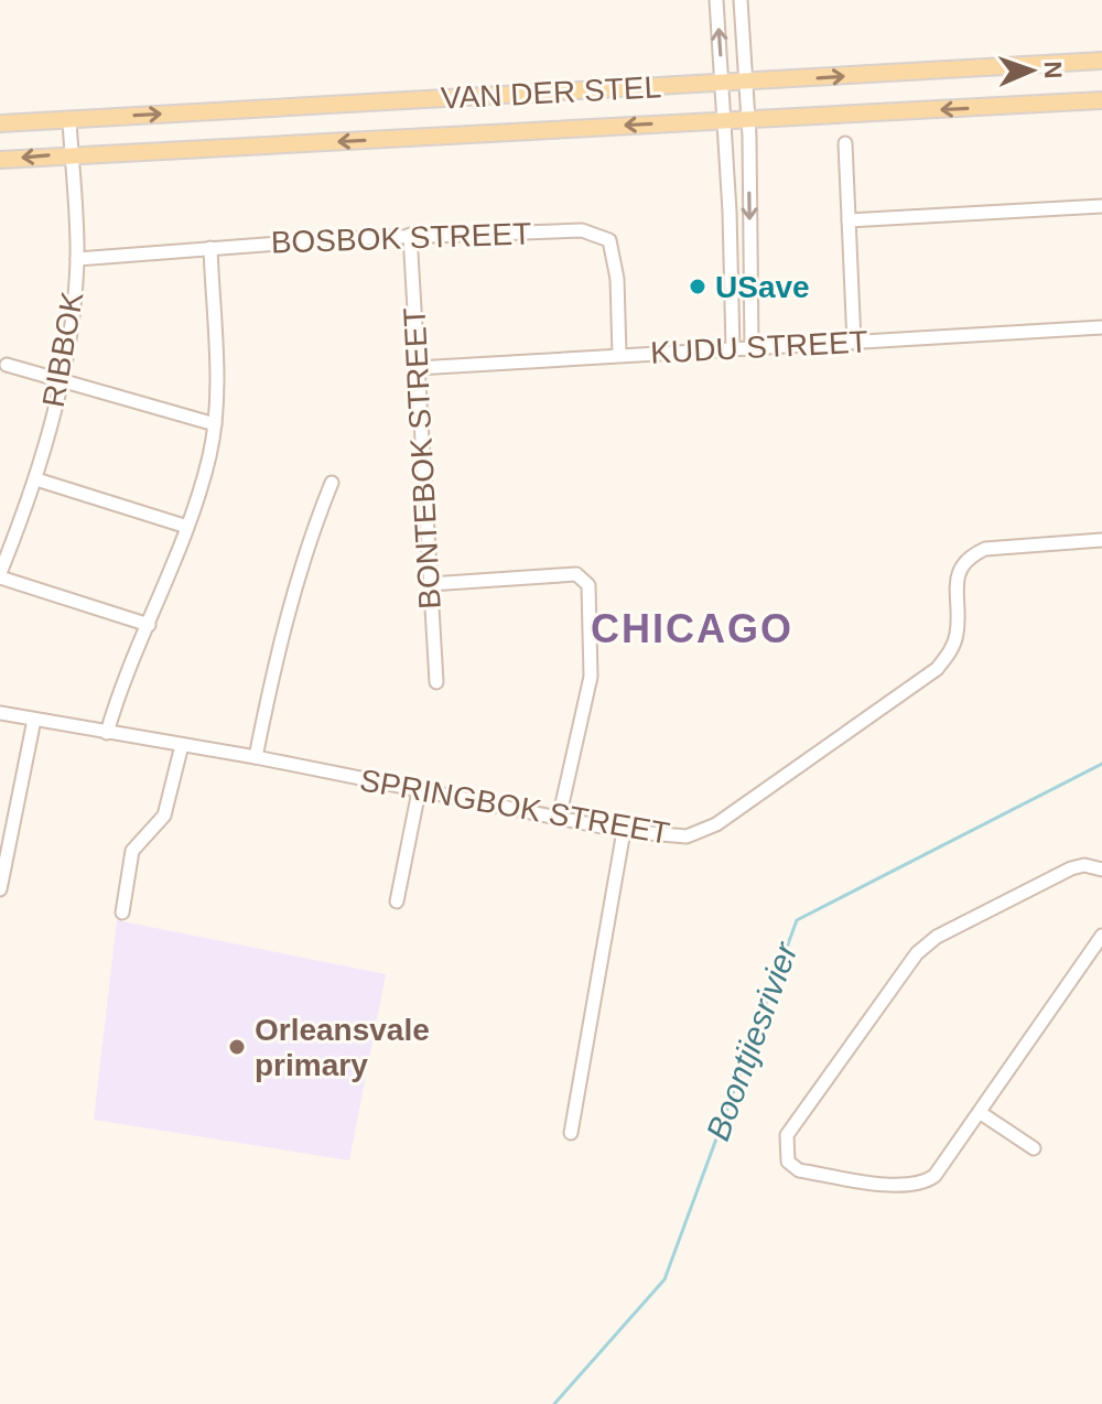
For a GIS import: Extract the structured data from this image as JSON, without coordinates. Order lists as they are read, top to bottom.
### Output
{
  "streets": {
    "main road": ["VAN DER STEL"],
    "street": [
      "BOSBOK STREET",
      "KUDU STREET",
      "RIBBOK",
      "BONTEBOK STREET",
      "SPRINGBOK STREET"
    ]
  },
  "crossings": [
    ["VAN DER STEL", "RIBBOK"],
    ["BOSBOK STREET", "KUDU STREET"],
    ["BOSBOK STREET", "RIBBOK"],
    ["BOSBOK STREET", "BONTEBOK STREET"],
    ["KUDU STREET", "BONTEBOK STREET"]
  ],
  "districts": ["CHICAGO"],
  "water": ["Boontjiesrivier"],
  "places": ["USave", "Orleansvale primary"],
  "north": "right"
}
